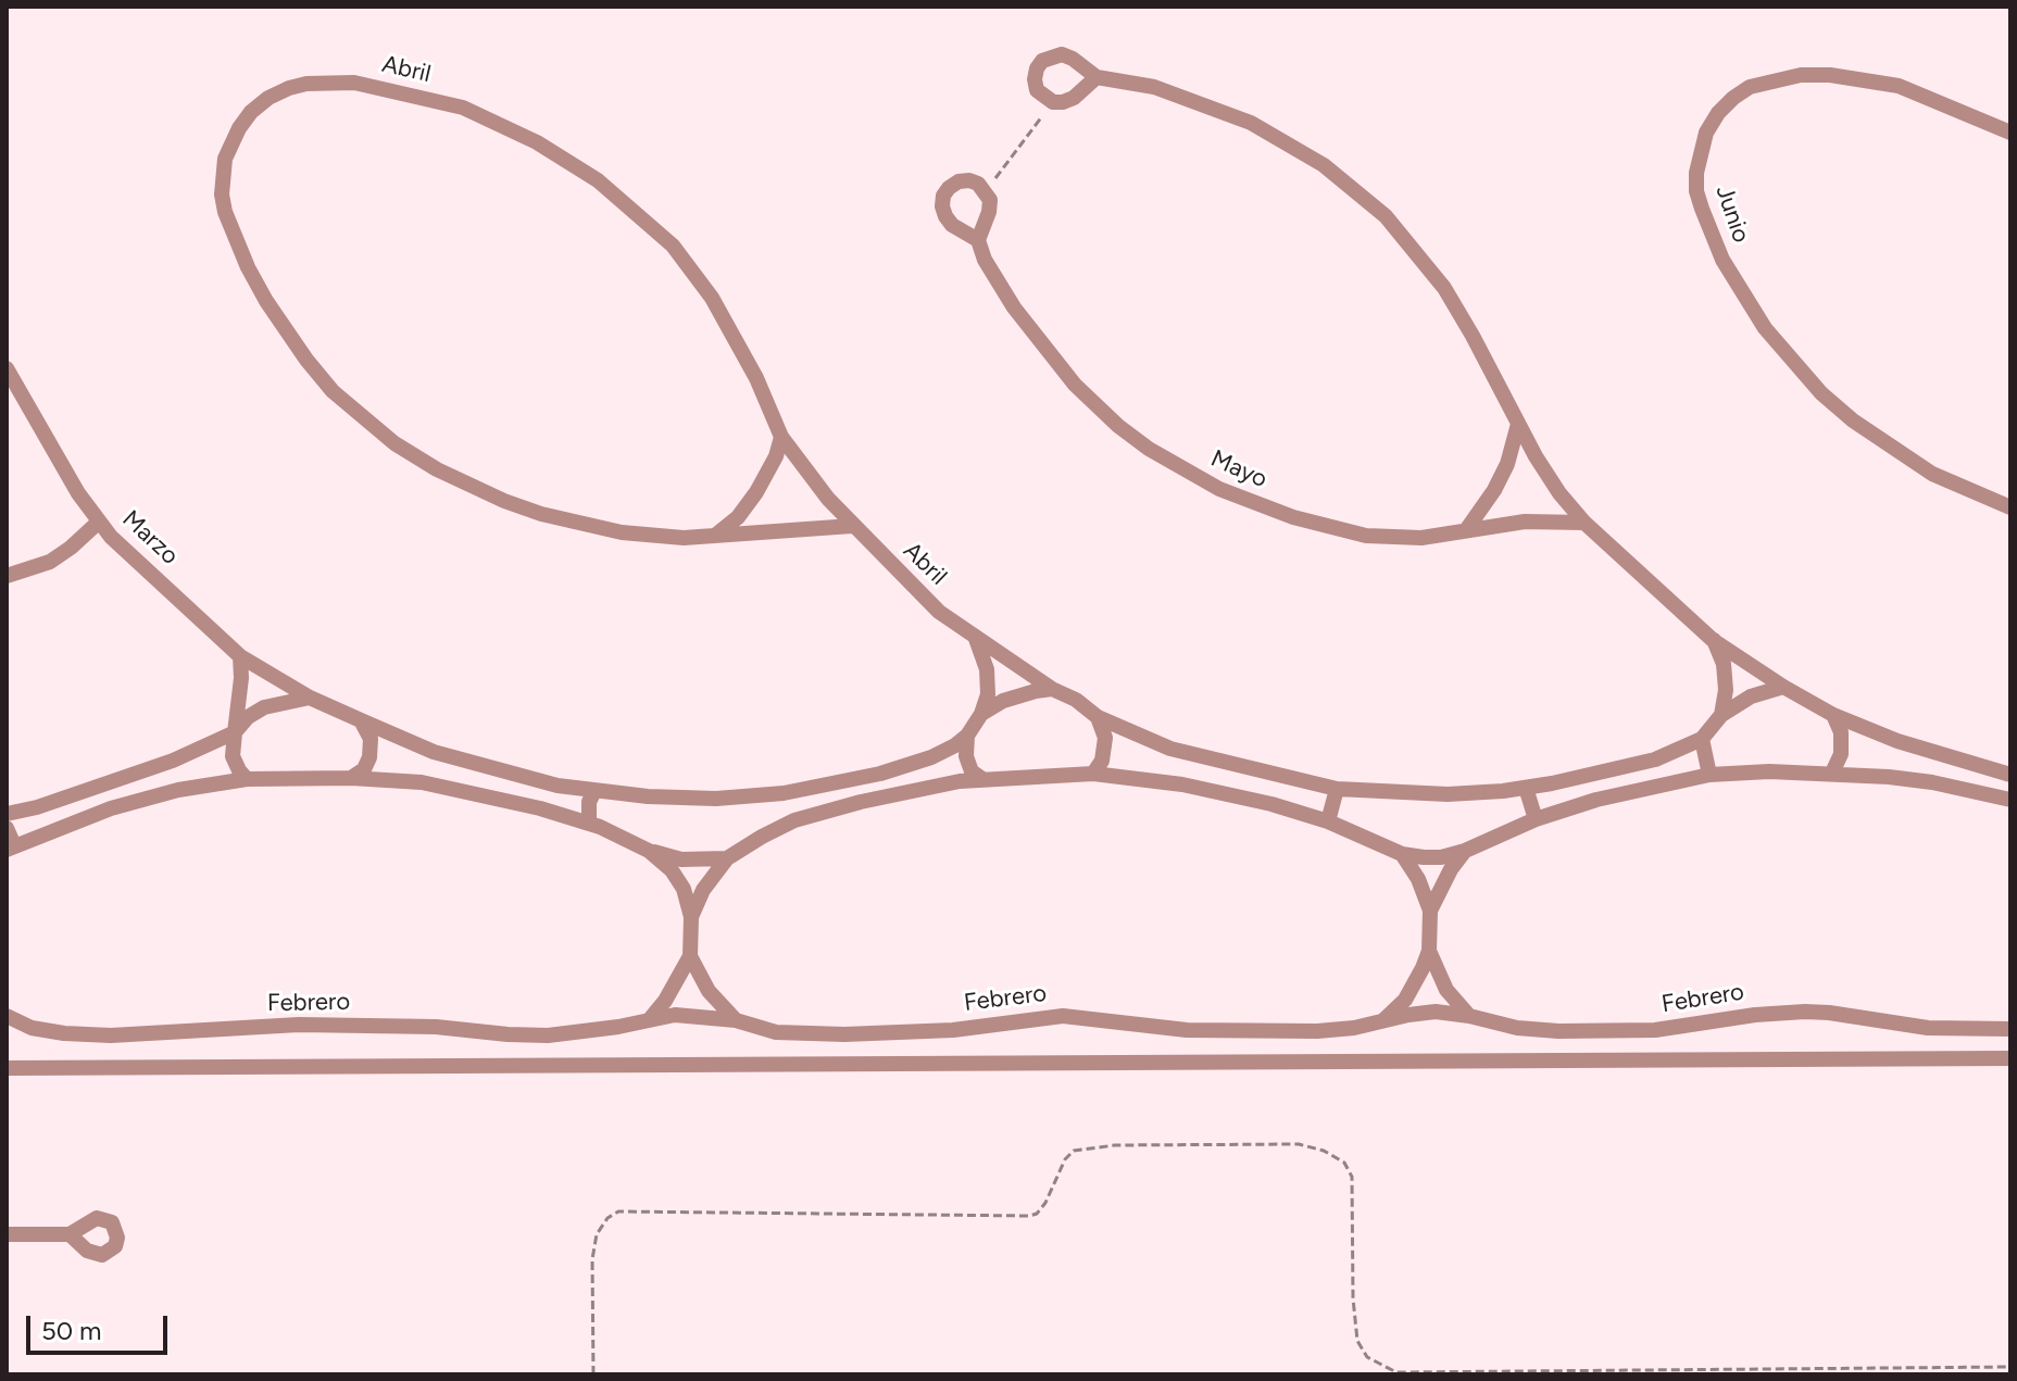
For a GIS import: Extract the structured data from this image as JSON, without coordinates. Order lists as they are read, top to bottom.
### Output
{
  "streets": {
    "street": [
      "Abril",
      "Junio",
      "Mayo",
      "Marzo",
      "Febrero"
    ]
  },
  "crossings": [
    ["Abril", "Marzo"]
  ],
  "scale_bar": "50 m"
}
